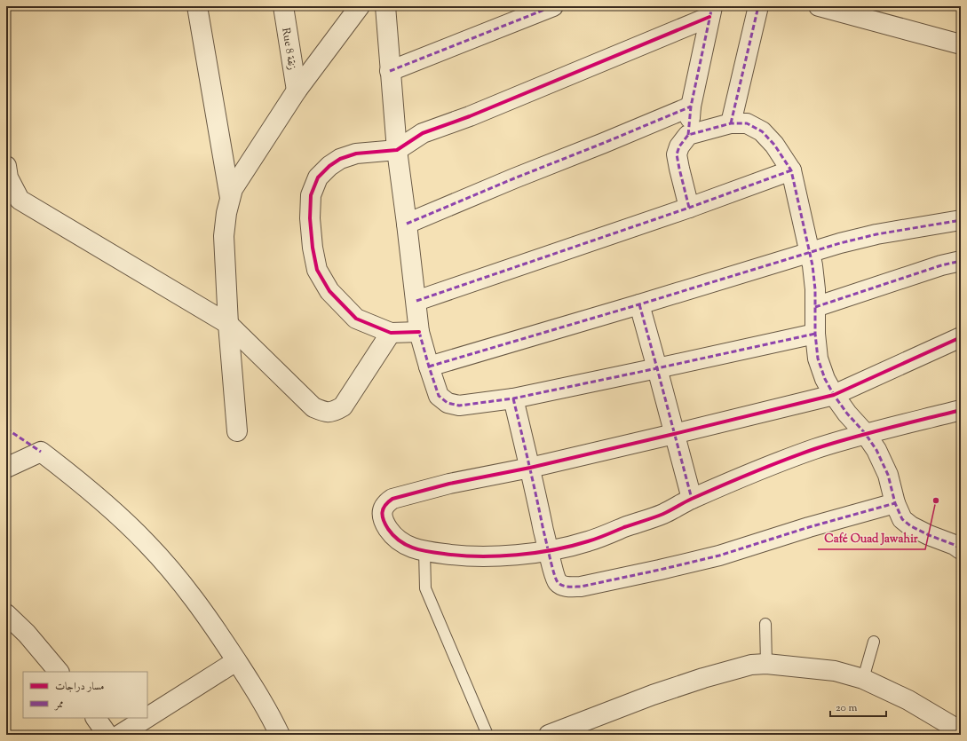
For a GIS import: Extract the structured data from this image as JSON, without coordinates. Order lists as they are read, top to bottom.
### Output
{
  "streets": {
    "street": ["Rue 8 زنقة"]
  },
  "places": ["Café Ouad Jawahir"],
  "legend": ["مسار دراجات", "ممر"],
  "scale_bar": "20 m"
}
